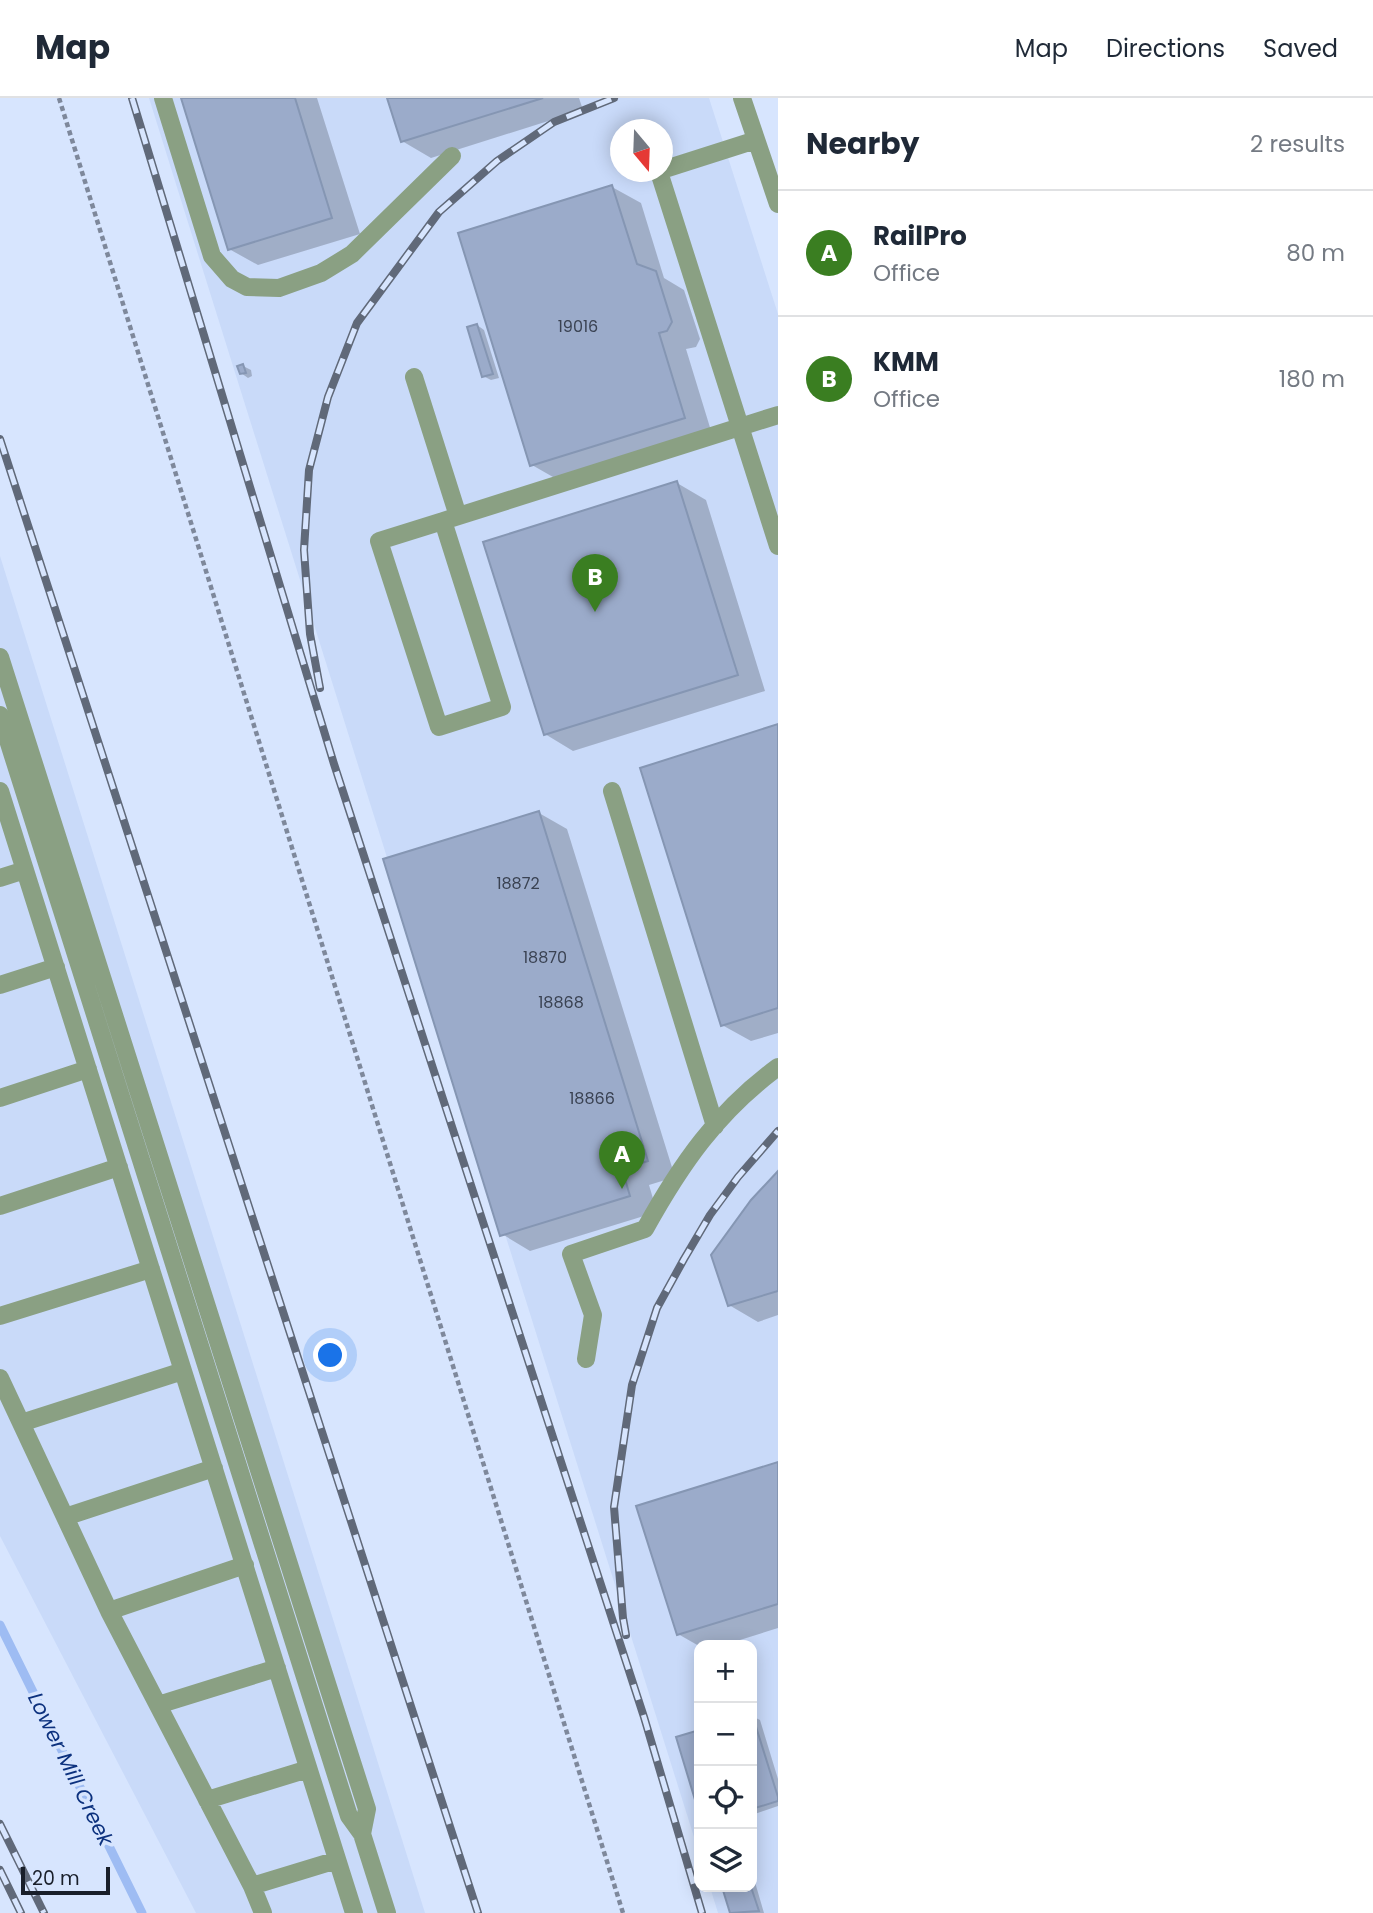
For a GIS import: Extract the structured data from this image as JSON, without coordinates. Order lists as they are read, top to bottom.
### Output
{
  "water": ["Lower Mill Creek"],
  "house_numbers": [
    "19016",
    "18872",
    "18870",
    "18868",
    "18866"
  ],
  "scale_bar": "20 m",
  "north": "bottom",
  "page": {
    "header": "Map",
    "nav": ["Map", "Directions", "Saved"],
    "heading": ["Nearby", "2 results"],
    "list": [
      {
        "mark": "A",
        "name": "RailPro",
        "note": "Office",
        "value": "80 m"
      },
      {
        "mark": "B",
        "name": "KMM",
        "note": "Office",
        "value": "180 m"
      }
    ],
    "pins": ["B", "A"],
    "map_buttons": ["+", "−"],
    "scale": "20 m"
  }
}
